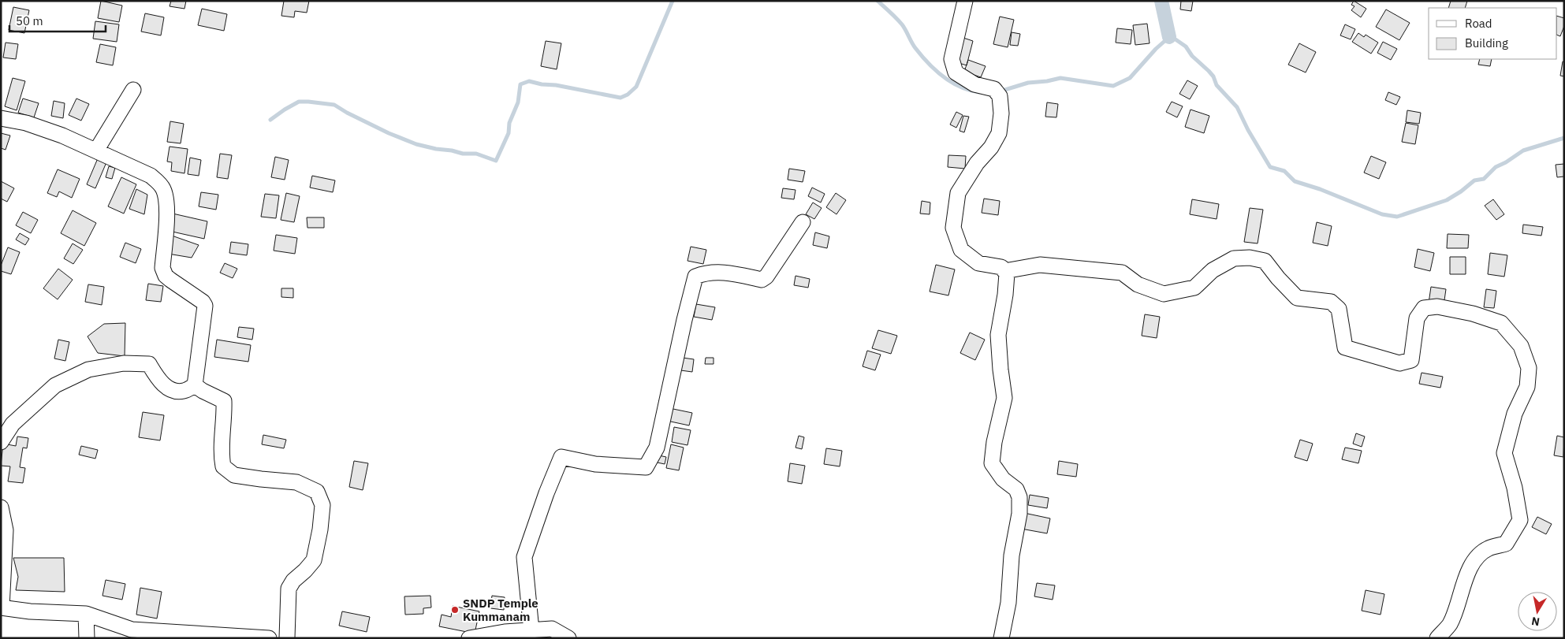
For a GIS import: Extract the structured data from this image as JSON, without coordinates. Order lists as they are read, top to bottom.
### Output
{
  "places": ["SNDP Temple Kummanam"],
  "legend": ["Road", "Building"],
  "scale_bar": "50 m",
  "north": "bottom"
}
